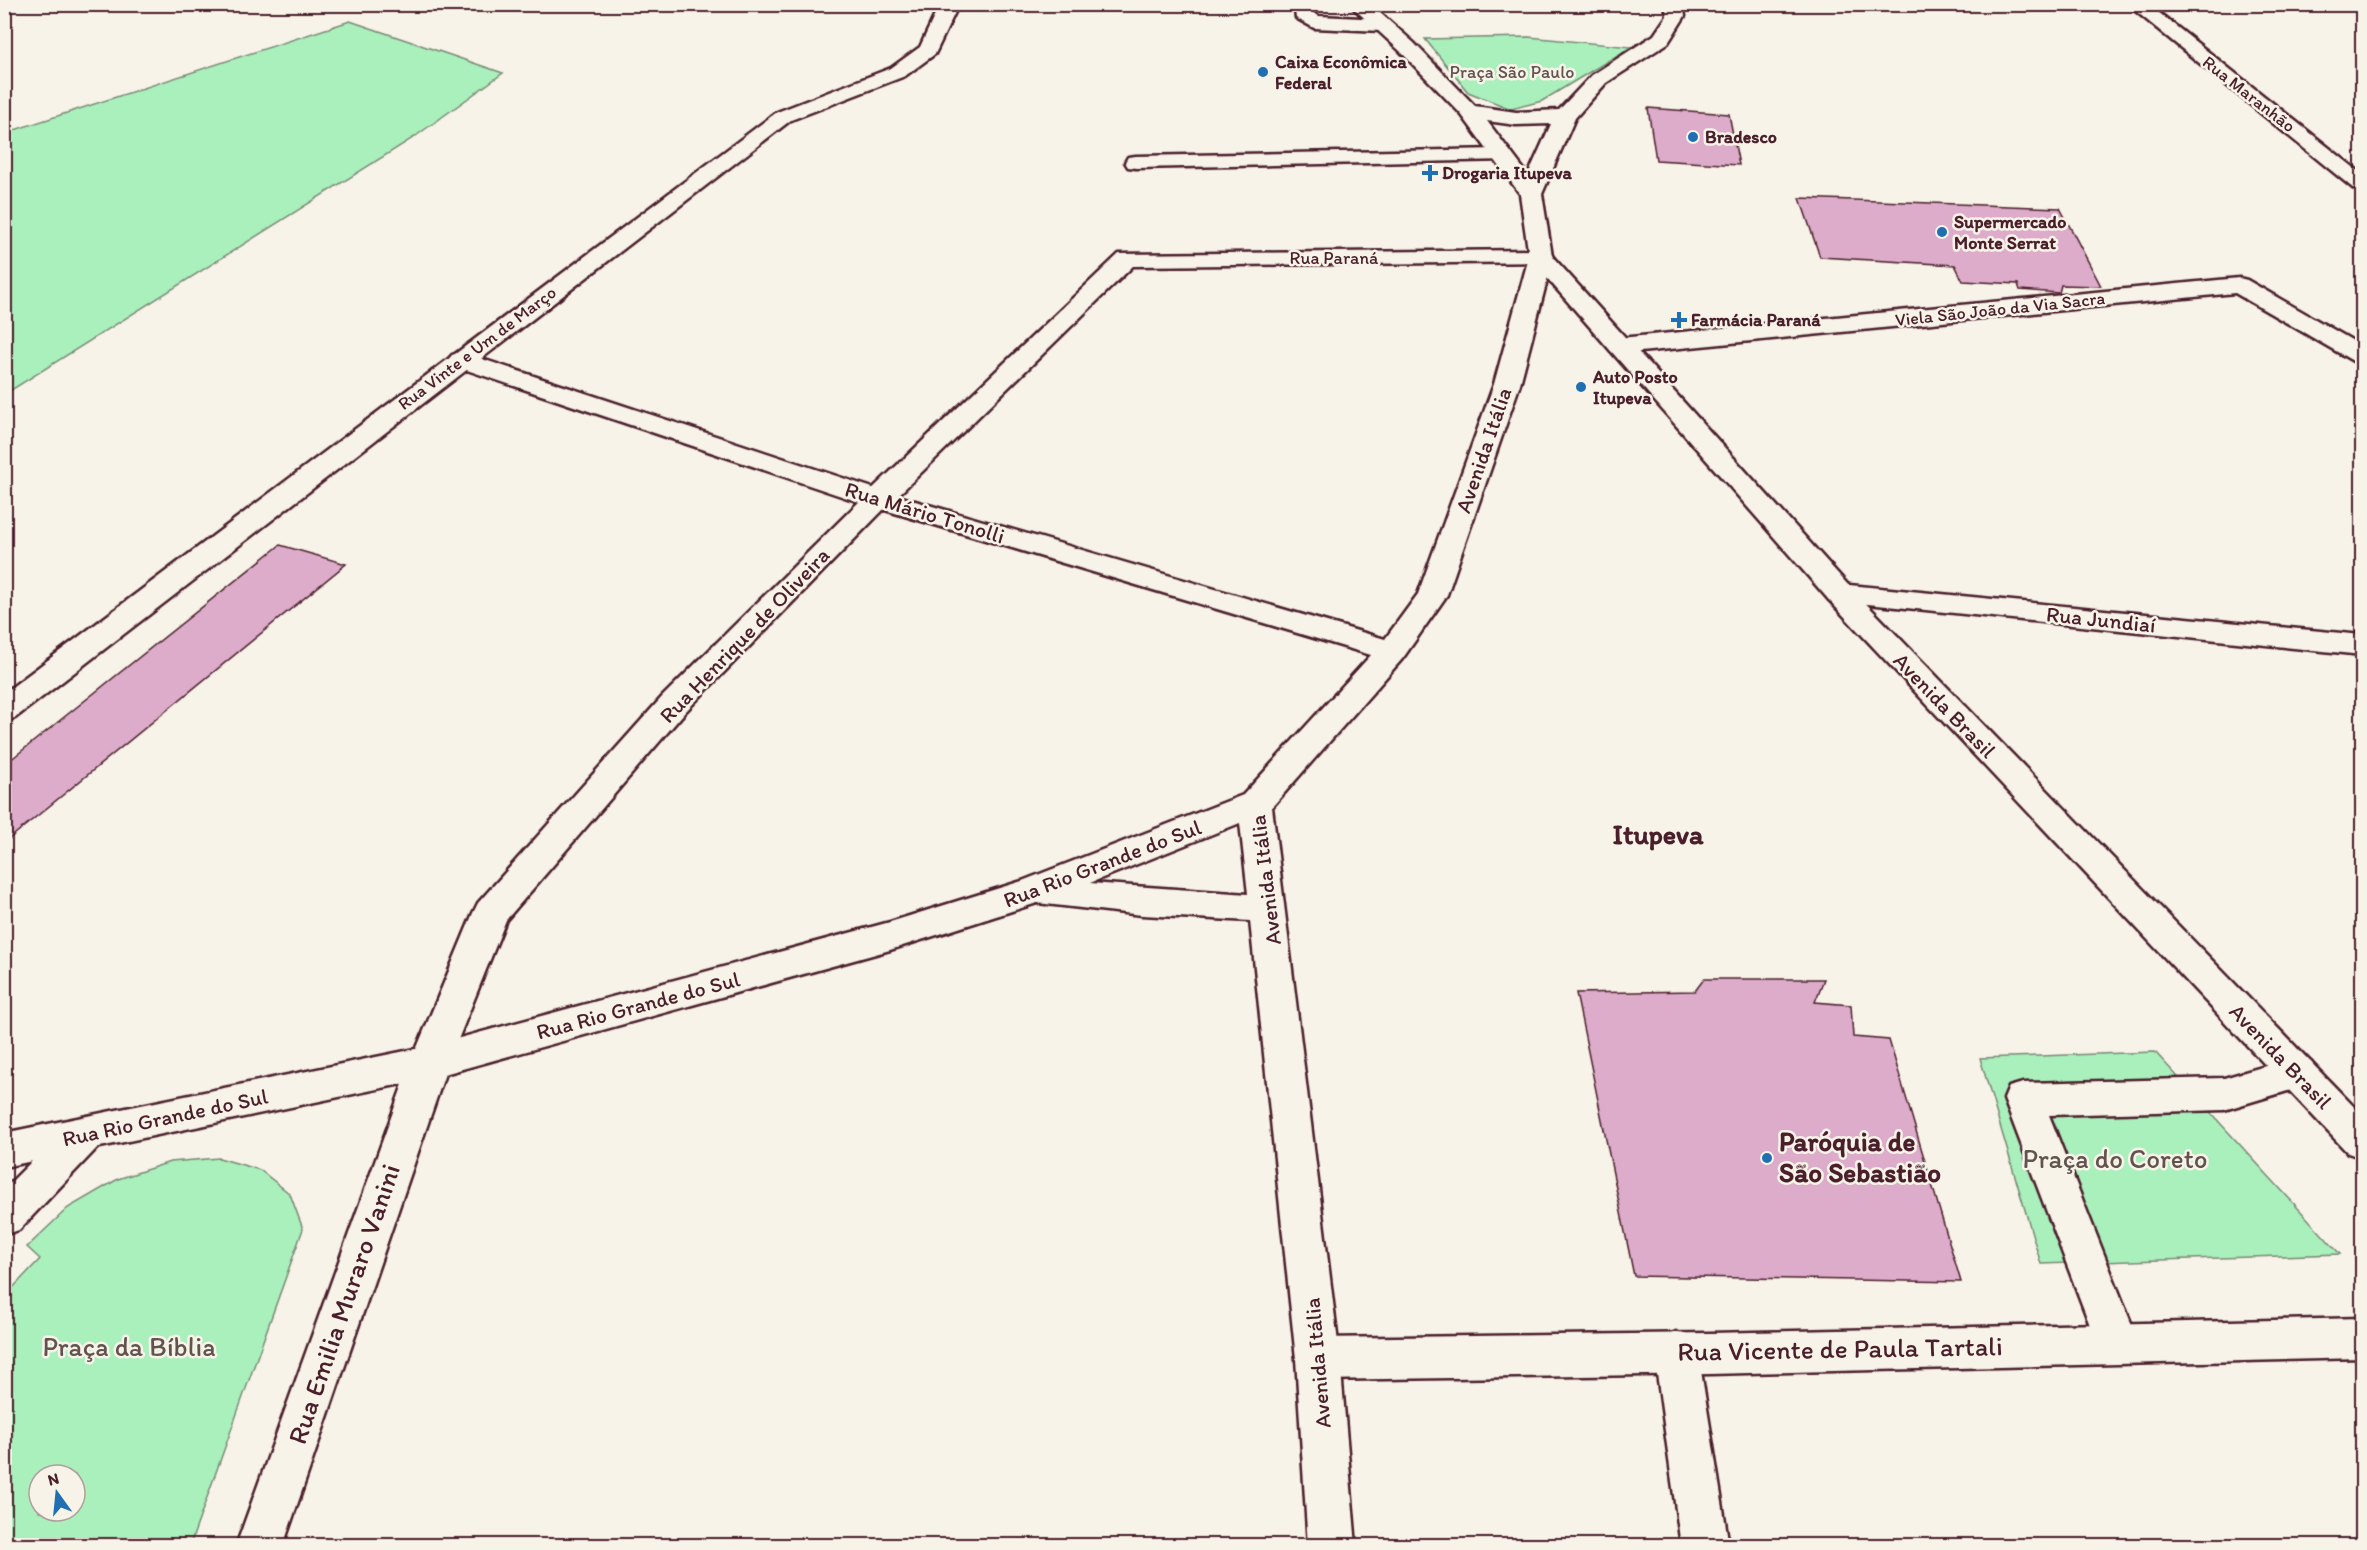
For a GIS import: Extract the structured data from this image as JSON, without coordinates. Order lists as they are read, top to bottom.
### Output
{
  "streets": {
    "main road": [
      "Rua Maranhão",
      "Rua Paraná",
      "Viela São João da Via Sacra",
      "Rua Vinte e Um de Março",
      "Avenida Itália",
      "Rua Mário Tonolli",
      "Rua Jundiaí",
      "Rua Henrique de Oliveira",
      "Avenida Brasil",
      "Rua Rio Grande do Sul",
      "Rua Emilia Muraro Vanini",
      "Rua Vicente de Paula Tartali"
    ]
  },
  "crossings": [
    ["Rua Paraná", "Avenida Itália"],
    ["Rua Paraná", "Rua Henrique de Oliveira"],
    ["Rua Paraná", "Avenida Brasil"],
    ["Viela São João da Via Sacra", "Avenida Brasil"],
    ["Rua Vinte e Um de Março", "Rua Mário Tonolli"],
    ["Avenida Itália", "Rua Mário Tonolli"],
    ["Avenida Itália", "Avenida Brasil"],
    ["Avenida Itália", "Rua Rio Grande do Sul"],
    ["Avenida Itália", "Rua Vicente de Paula Tartali"],
    ["Rua Mário Tonolli", "Rua Henrique de Oliveira"],
    ["Rua Jundiaí", "Avenida Brasil"],
    ["Rua Henrique de Oliveira", "Rua Rio Grande do Sul"],
    ["Rua Henrique de Oliveira", "Rua Emilia Muraro Vanini"],
    ["Rua Rio Grande do Sul", "Rua Emilia Muraro Vanini"]
  ],
  "districts": ["Itupeva"],
  "parks": ["Praça São Paulo", "Praça do Coreto", "Praça da Bíblia"],
  "places": {
    "other": [
      "Caixa Econômica Federal",
      "Bradesco",
      "Supermercado Monte Serrat",
      "Auto Posto Itupeva",
      "Paróquia de São Sebastião"
    ],
    "health": ["Drogaria Itupeva", "Farmácia Paraná"]
  },
  "north": "top"
}
